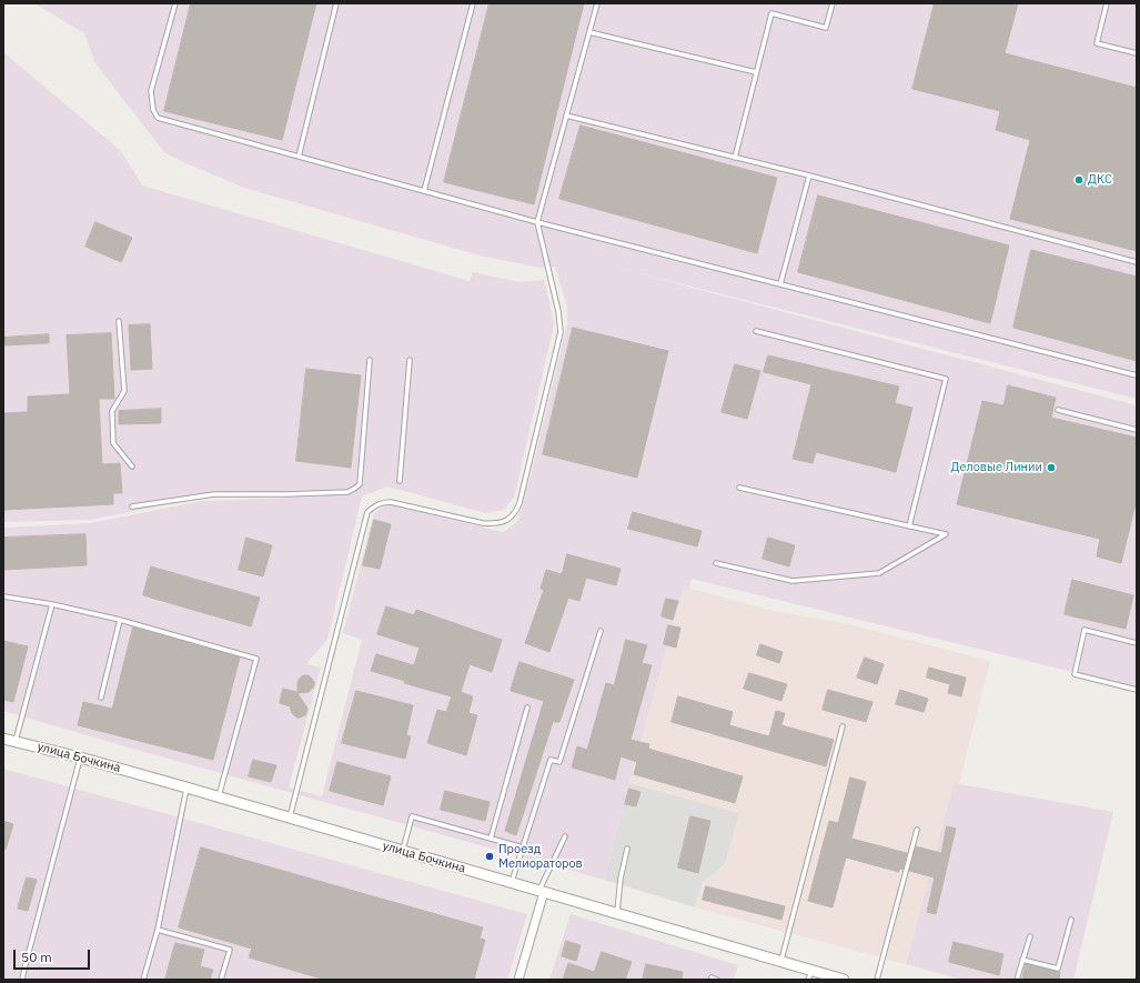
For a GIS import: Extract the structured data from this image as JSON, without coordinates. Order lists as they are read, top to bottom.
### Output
{
  "streets": {
    "street": ["улица Бочкина"]
  },
  "places": ["ДКС", "Деловые Линии", "Проезд Мелиораторов"],
  "scale_bar": "50 m"
}
